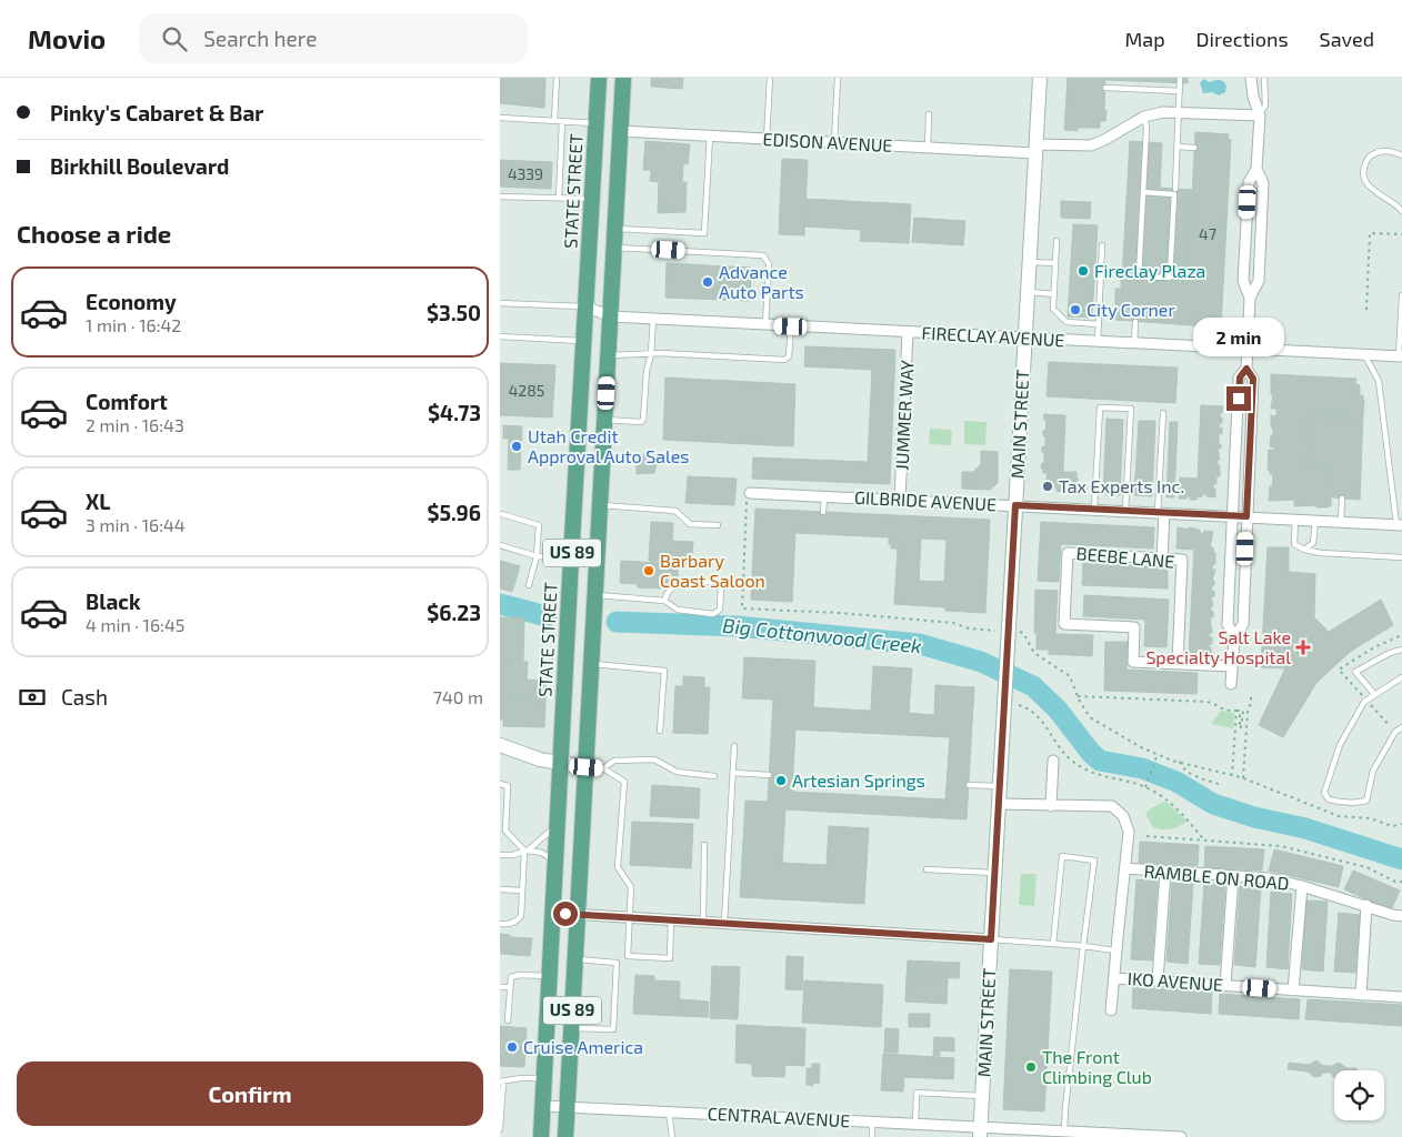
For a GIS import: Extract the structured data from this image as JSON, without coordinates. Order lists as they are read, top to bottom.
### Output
{
  "streets": {
    "main road": ["STATE STREET", "US 89"],
    "street": [
      "EDISON AVENUE",
      "FIRECLAY AVENUE",
      "JUMMER WAY",
      "MAIN STREET",
      "GILBRIDE AVENUE",
      "BEEBE LANE",
      "RAMBLE ON ROAD",
      "IKO AVENUE",
      "CENTRAL AVENUE"
    ]
  },
  "crossings": [
    ["EDISON AVENUE", "MAIN STREET"],
    ["EDISON AVENUE", "US 89"],
    ["STATE STREET", "FIRECLAY AVENUE"],
    ["STATE STREET", "CENTRAL AVENUE"],
    ["FIRECLAY AVENUE", "JUMMER WAY"],
    ["FIRECLAY AVENUE", "MAIN STREET"],
    ["FIRECLAY AVENUE", "US 89"],
    ["JUMMER WAY", "GILBRIDE AVENUE"],
    ["MAIN STREET", "GILBRIDE AVENUE"],
    ["MAIN STREET", "CENTRAL AVENUE"],
    ["US 89", "CENTRAL AVENUE"]
  ],
  "water": ["Big Cottonwood Creek"],
  "places": {
    "other": [
      "Fireclay Plaza",
      "Advance Auto Parts",
      "City Corner",
      "Utah Credit Approval Auto Sales",
      "Tax Experts Inc.",
      "Barbary Coast Saloon",
      "Artesian Springs",
      "Cruise America",
      "The Front Climbing Club"
    ],
    "health": ["Salt Lake Specialty Hospital"]
  },
  "house_numbers": ["4339", "47", "4285"],
  "page": {
    "header": "Movio",
    "search": "Search here",
    "nav": ["Map", "Directions", "Saved"],
    "banner": ["Pinky's Cabaret & Bar", "Birkhill Boulevard"],
    "heading": "Choose a ride",
    "list": [
      {
        "name": "Economy",
        "note": "1 min · 16:42",
        "value": "$3.50"
      },
      {
        "name": "Comfort",
        "note": "2 min · 16:43",
        "value": "$4.73"
      },
      {
        "name": "XL",
        "note": "3 min · 16:44",
        "value": "$5.96"
      },
      {
        "name": "Black",
        "note": "4 min · 16:45",
        "value": "$6.23"
      }
    ],
    "bubble": "2 min",
    "pay": ["Cash", "740 m"],
    "buttons": "Confirm"
  }
}
